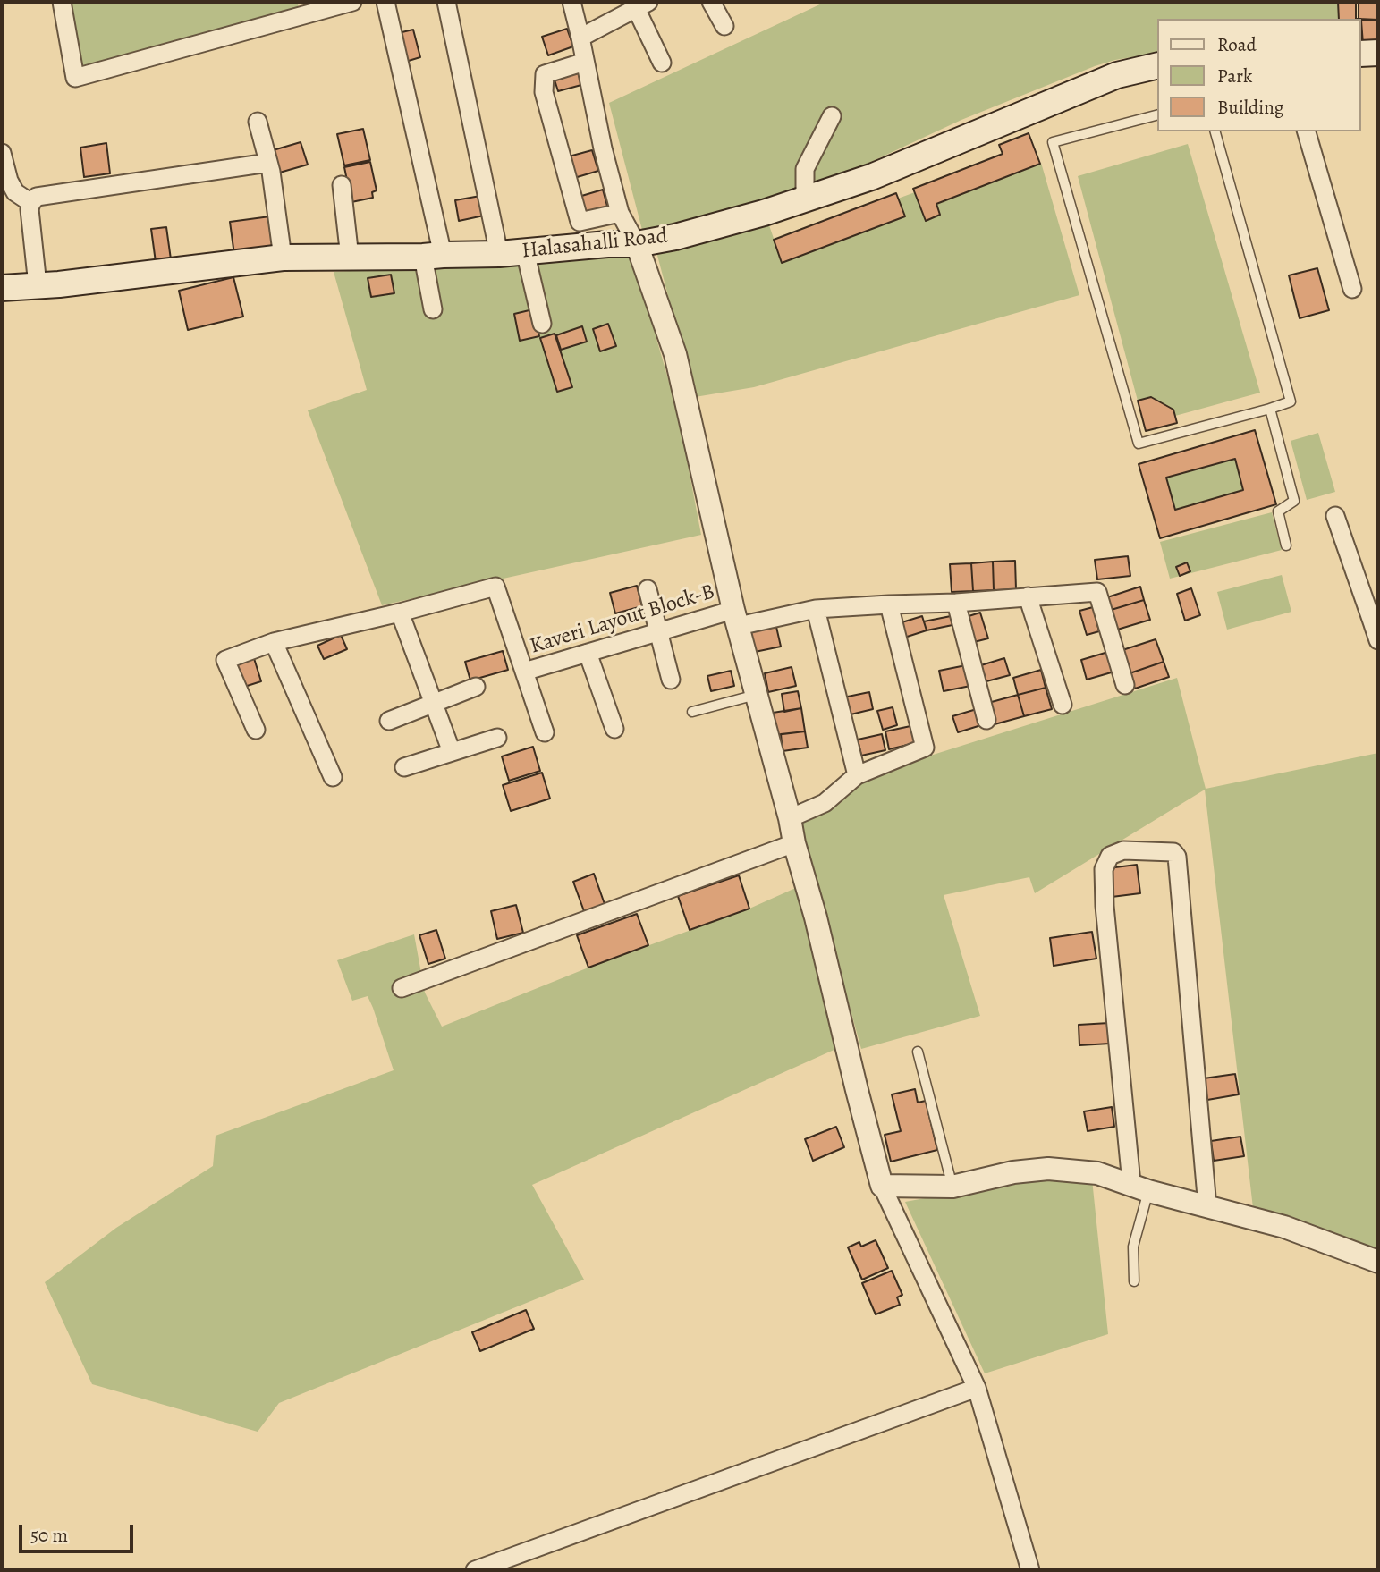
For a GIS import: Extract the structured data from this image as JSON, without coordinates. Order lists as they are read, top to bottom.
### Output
{
  "streets": {
    "main road": ["Halasahalli Road"],
    "street": ["Kaveri Layout Block-B"]
  },
  "legend": ["Road", "Park", "Building"],
  "scale_bar": "50 m"
}
